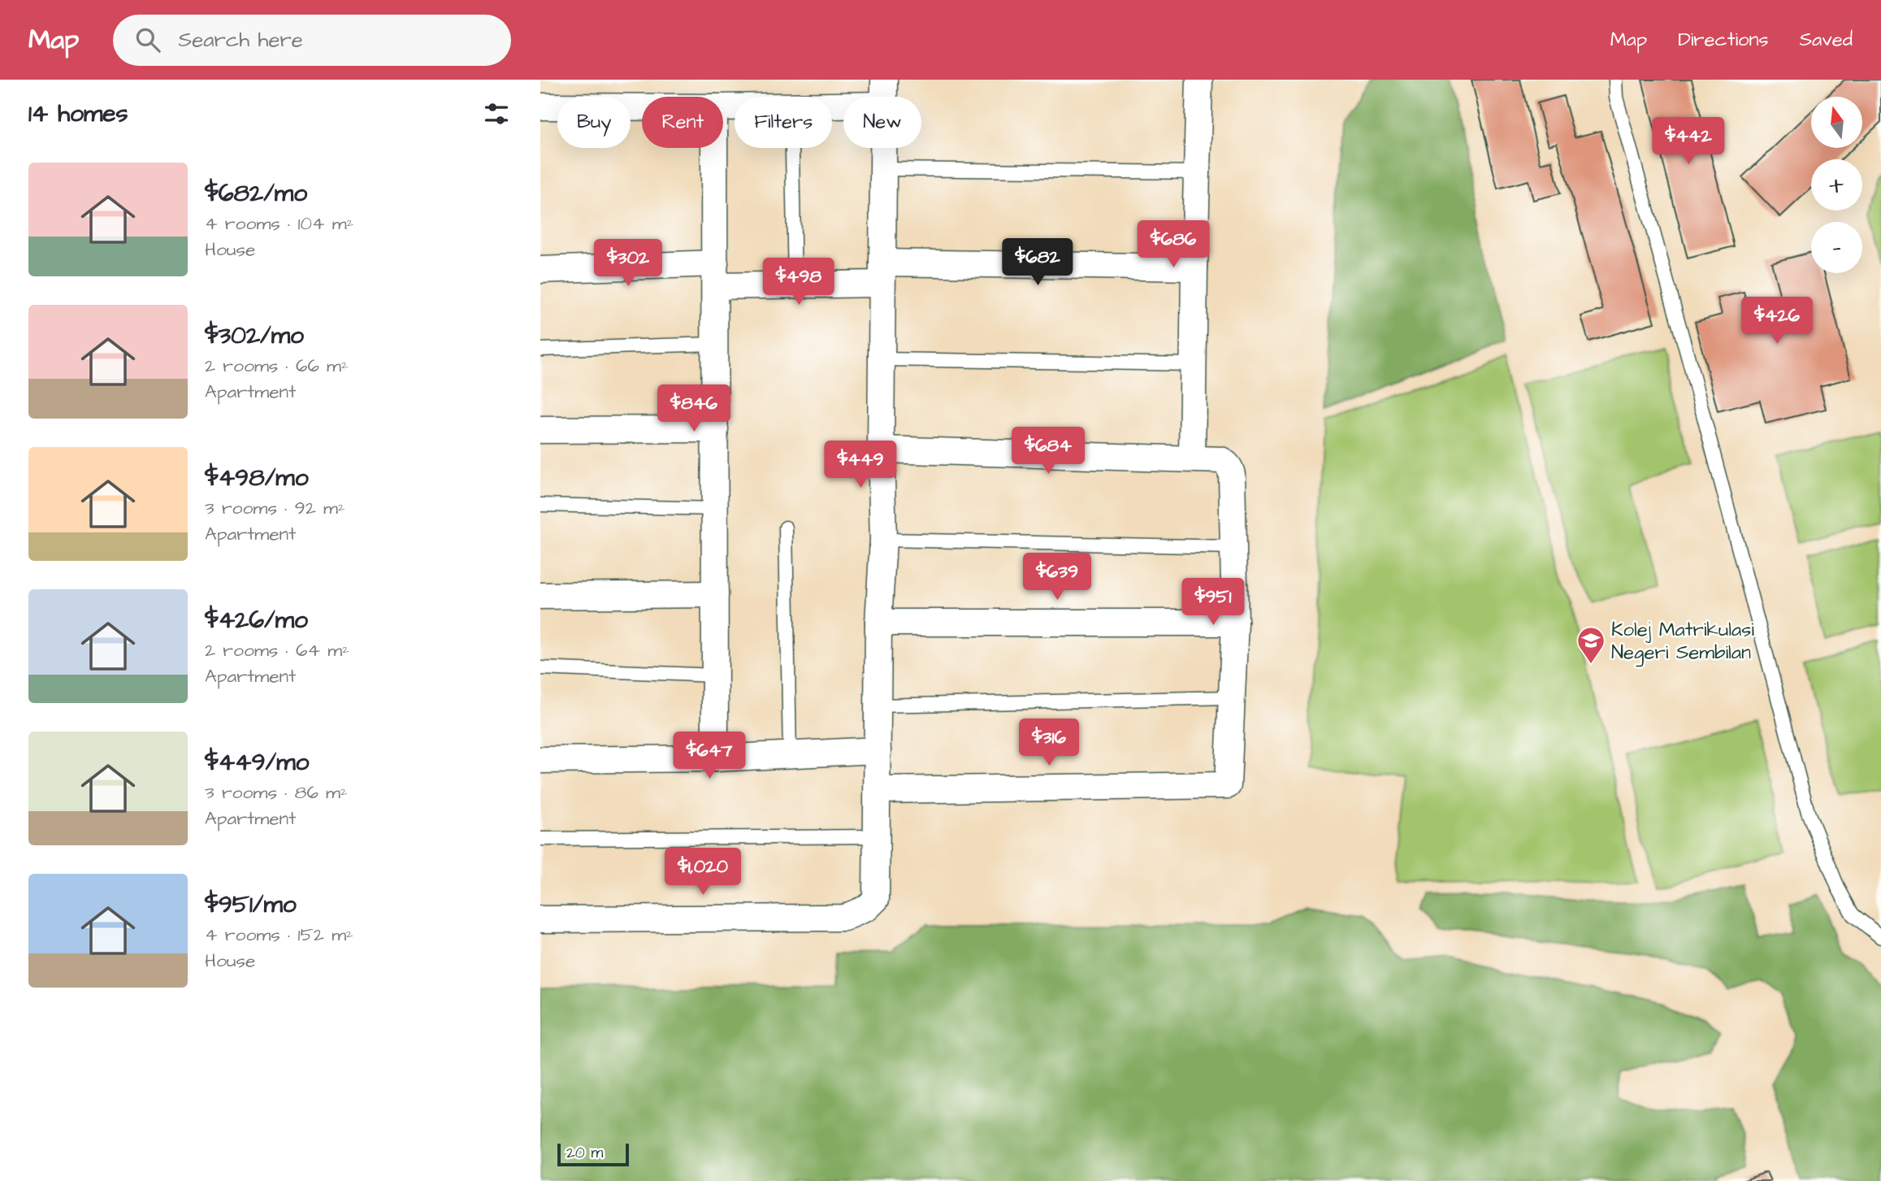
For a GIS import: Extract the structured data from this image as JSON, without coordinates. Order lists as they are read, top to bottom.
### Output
{
  "places": {
    "school or university": ["Kolej Matrikulasi Negeri Sembilan"]
  },
  "scale_bar": "20 m",
  "north": "top",
  "page": {
    "header": "Map",
    "search": "Search here",
    "nav": ["Map", "Directions", "Saved"],
    "heading": "14 homes",
    "map_buttons": ["+", "−"],
    "chip": [
      "Buy",
      "Rent",
      "Filters",
      "New"
    ],
    "price": [
      "$442",
      "$686",
      "$682",
      "$302",
      "$498",
      "$426",
      "$846",
      "$684",
      "$449",
      "$639",
      "$951",
      "$316",
      "$647",
      "$1,020"
    ],
    "list": [
      {
        "name": "$682/mo",
        "note": "4 rooms · 104 m² · House"
      },
      {
        "name": "$302/mo",
        "note": "2 rooms · 66 m² · Apartment"
      },
      {
        "name": "$498/mo",
        "note": "3 rooms · 92 m² · Apartment"
      },
      {
        "name": "$426/mo",
        "note": "2 rooms · 64 m² · Apartment"
      },
      {
        "name": "$449/mo",
        "note": "3 rooms · 86 m² · Apartment"
      },
      {
        "name": "$951/mo",
        "note": "4 rooms · 152 m² · House"
      }
    ],
    "scale": "20 m"
  }
}
